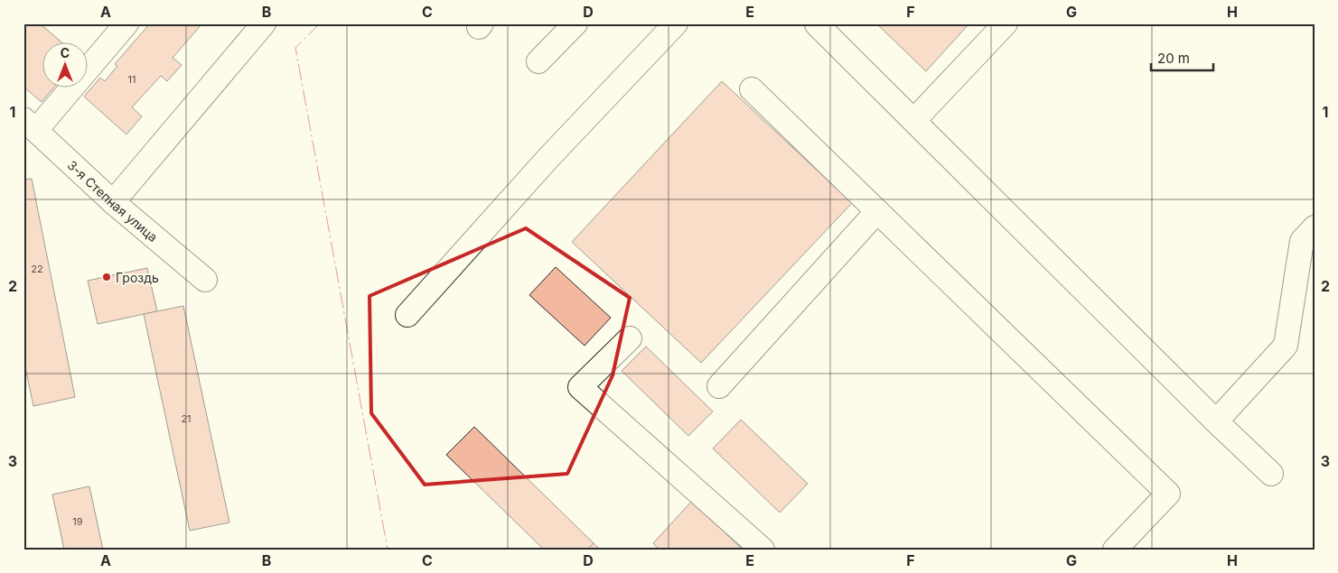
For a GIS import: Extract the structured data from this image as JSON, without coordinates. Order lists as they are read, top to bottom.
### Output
{
  "streets": {
    "street": ["3-я Степная улица"]
  },
  "places": ["Гроздь"],
  "house_numbers": [
    "11",
    "22",
    "21",
    "19"
  ],
  "scale_bar": "20 m",
  "north": "top",
  "grid": {
    "columns": [
      "A",
      "B",
      "C",
      "D",
      "E",
      "F",
      "G",
      "H"
    ],
    "rows": ["1", "2", "3"]
  }
}
